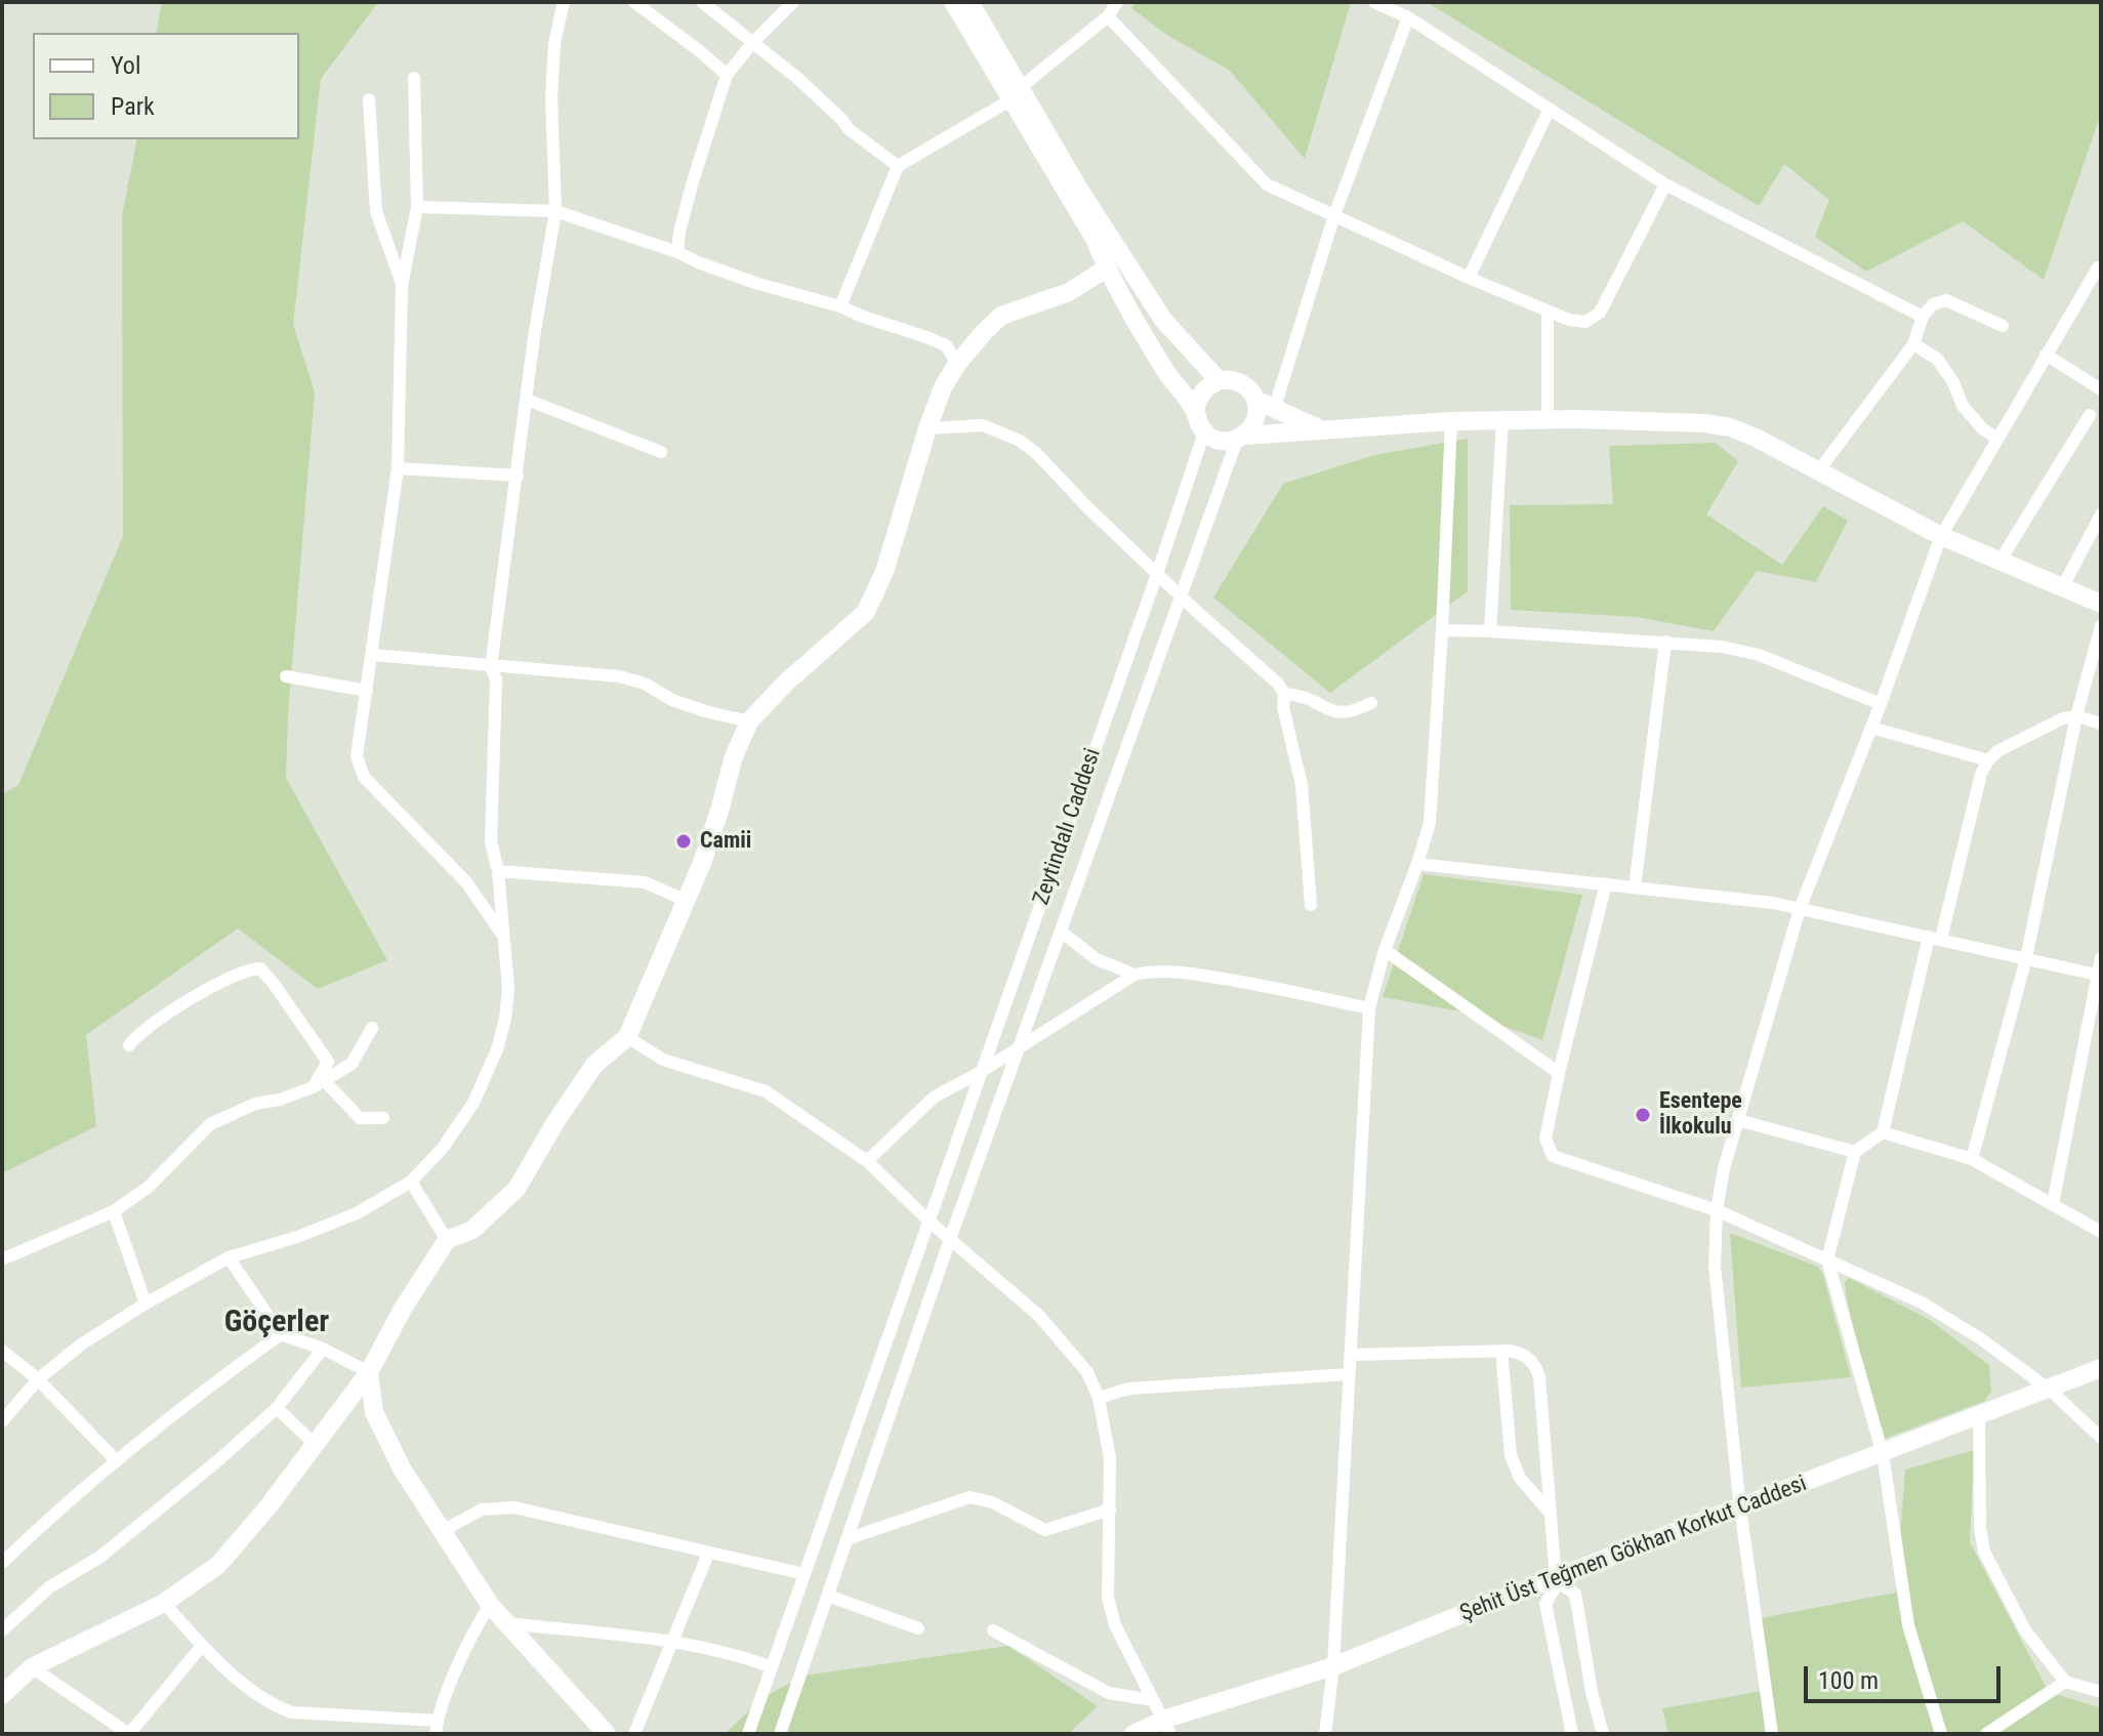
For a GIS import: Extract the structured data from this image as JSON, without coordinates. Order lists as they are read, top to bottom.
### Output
{
  "streets": {
    "street": ["Zeytindalı Caddesi", "Şehit Üst Teğmen Gökhan Korkut Caddesi"]
  },
  "districts": ["Göçerler"],
  "places": ["Camii", "Esentepe İlkokulu"],
  "legend": ["Yol", "Park"],
  "scale_bar": "100 m"
}
